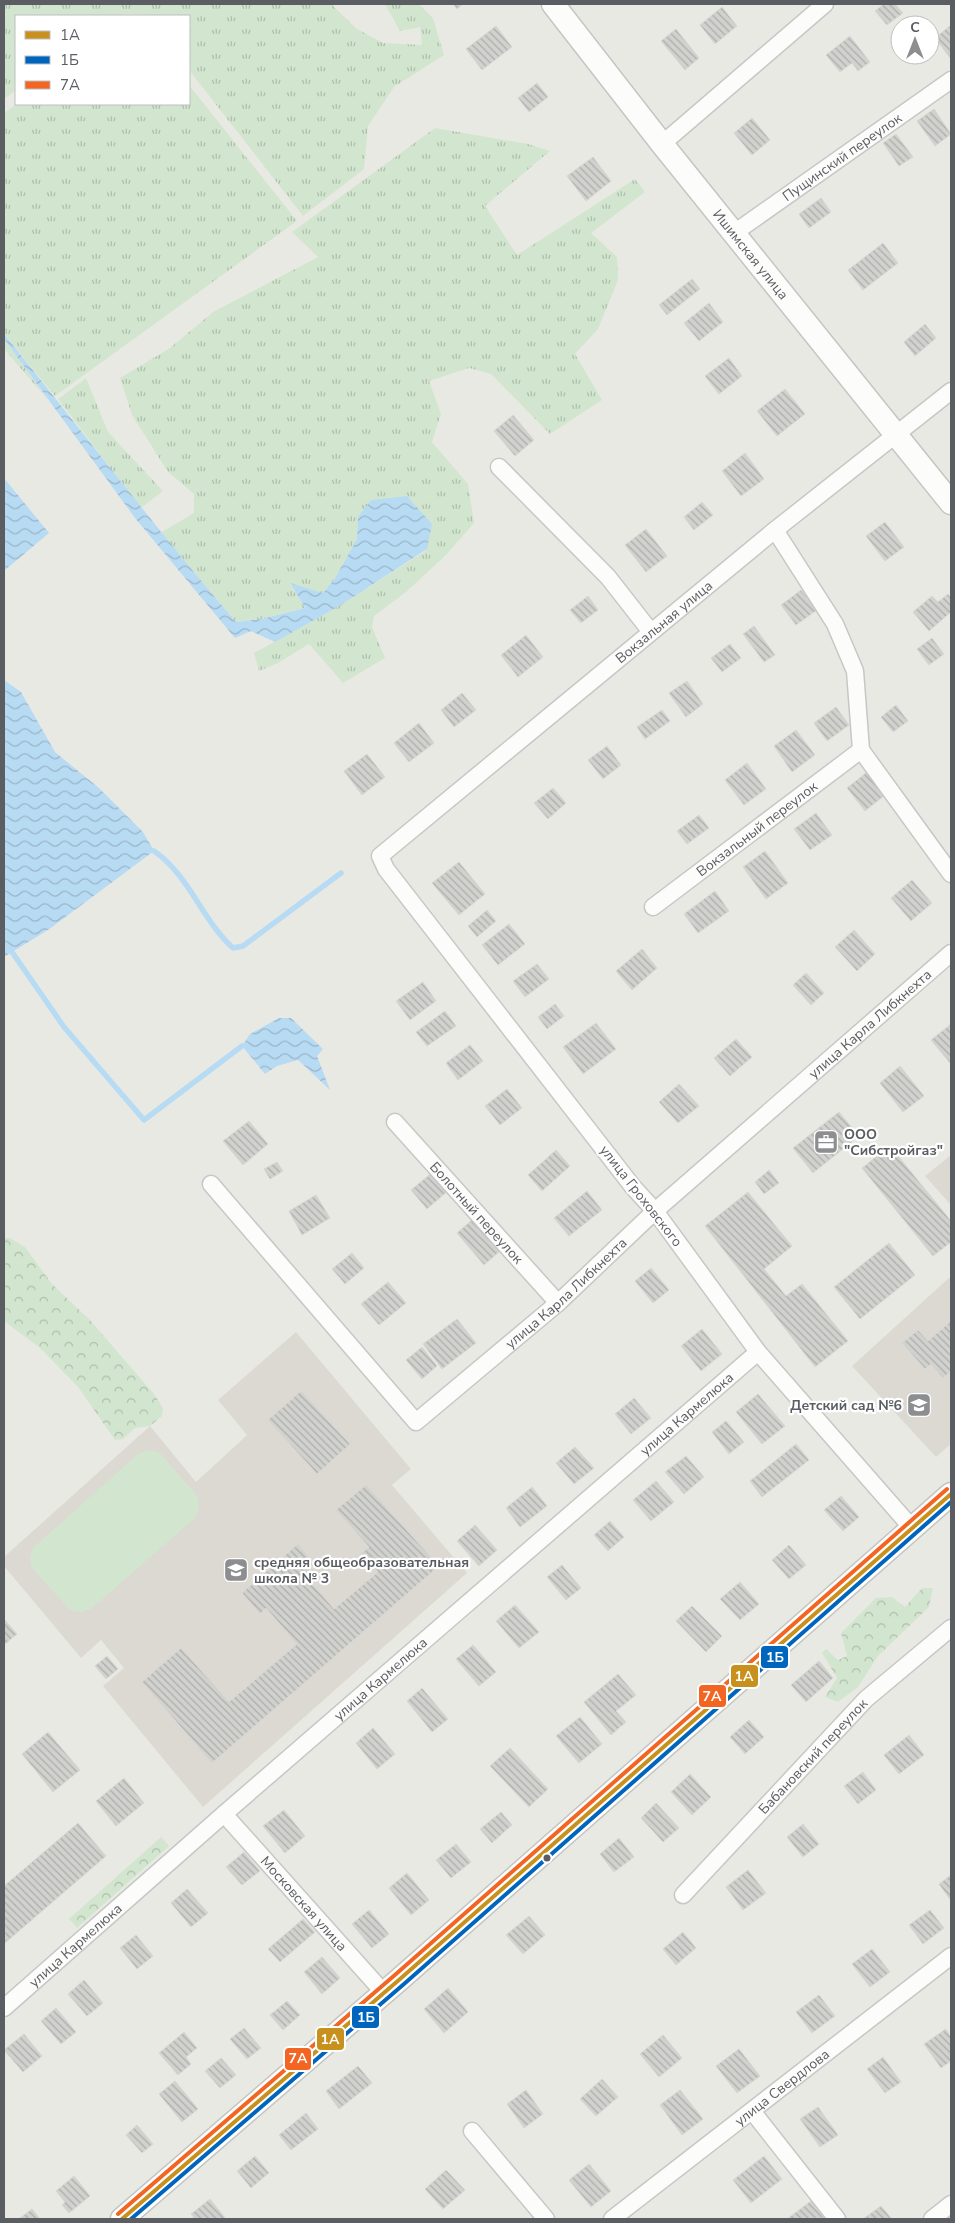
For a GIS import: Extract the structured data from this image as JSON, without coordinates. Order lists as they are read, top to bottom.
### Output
{
  "streets": {
    "main road": ["Ишимская улица"],
    "street": [
      "Пущинский переулок",
      "Вокзальная улица",
      "Вокзальный переулок",
      "улица Карла Либкнехта",
      "улица Гроховского",
      "Болотный переулок",
      "улица Кармелюка",
      "Бабановский переулок",
      "Московская улица",
      "улица Свердлова"
    ]
  },
  "crossings": [
    ["Пущинский переулок", "Ишимская улица"],
    ["Ишимская улица", "Вокзальная улица"],
    ["Вокзальная улица", "улица Гроховского"],
    ["улица Карла Либкнехта", "улица Гроховского"],
    ["улица Карла Либкнехта", "Болотный переулок"],
    ["улица Гроховского", "улица Кармелюка"],
    ["улица Кармелюка", "Московская улица"]
  ],
  "places": {
    "office": ["ООО \"Сибстройгаз\""],
    "school or university": ["Детский сад №6", "средняя общеобразовательная школа № 3"]
  },
  "lines": ["transit line 7А", "transit line 1А", "transit line 1Б"],
  "legend": ["1А", "1Б", "7А"],
  "north": "top"
}
